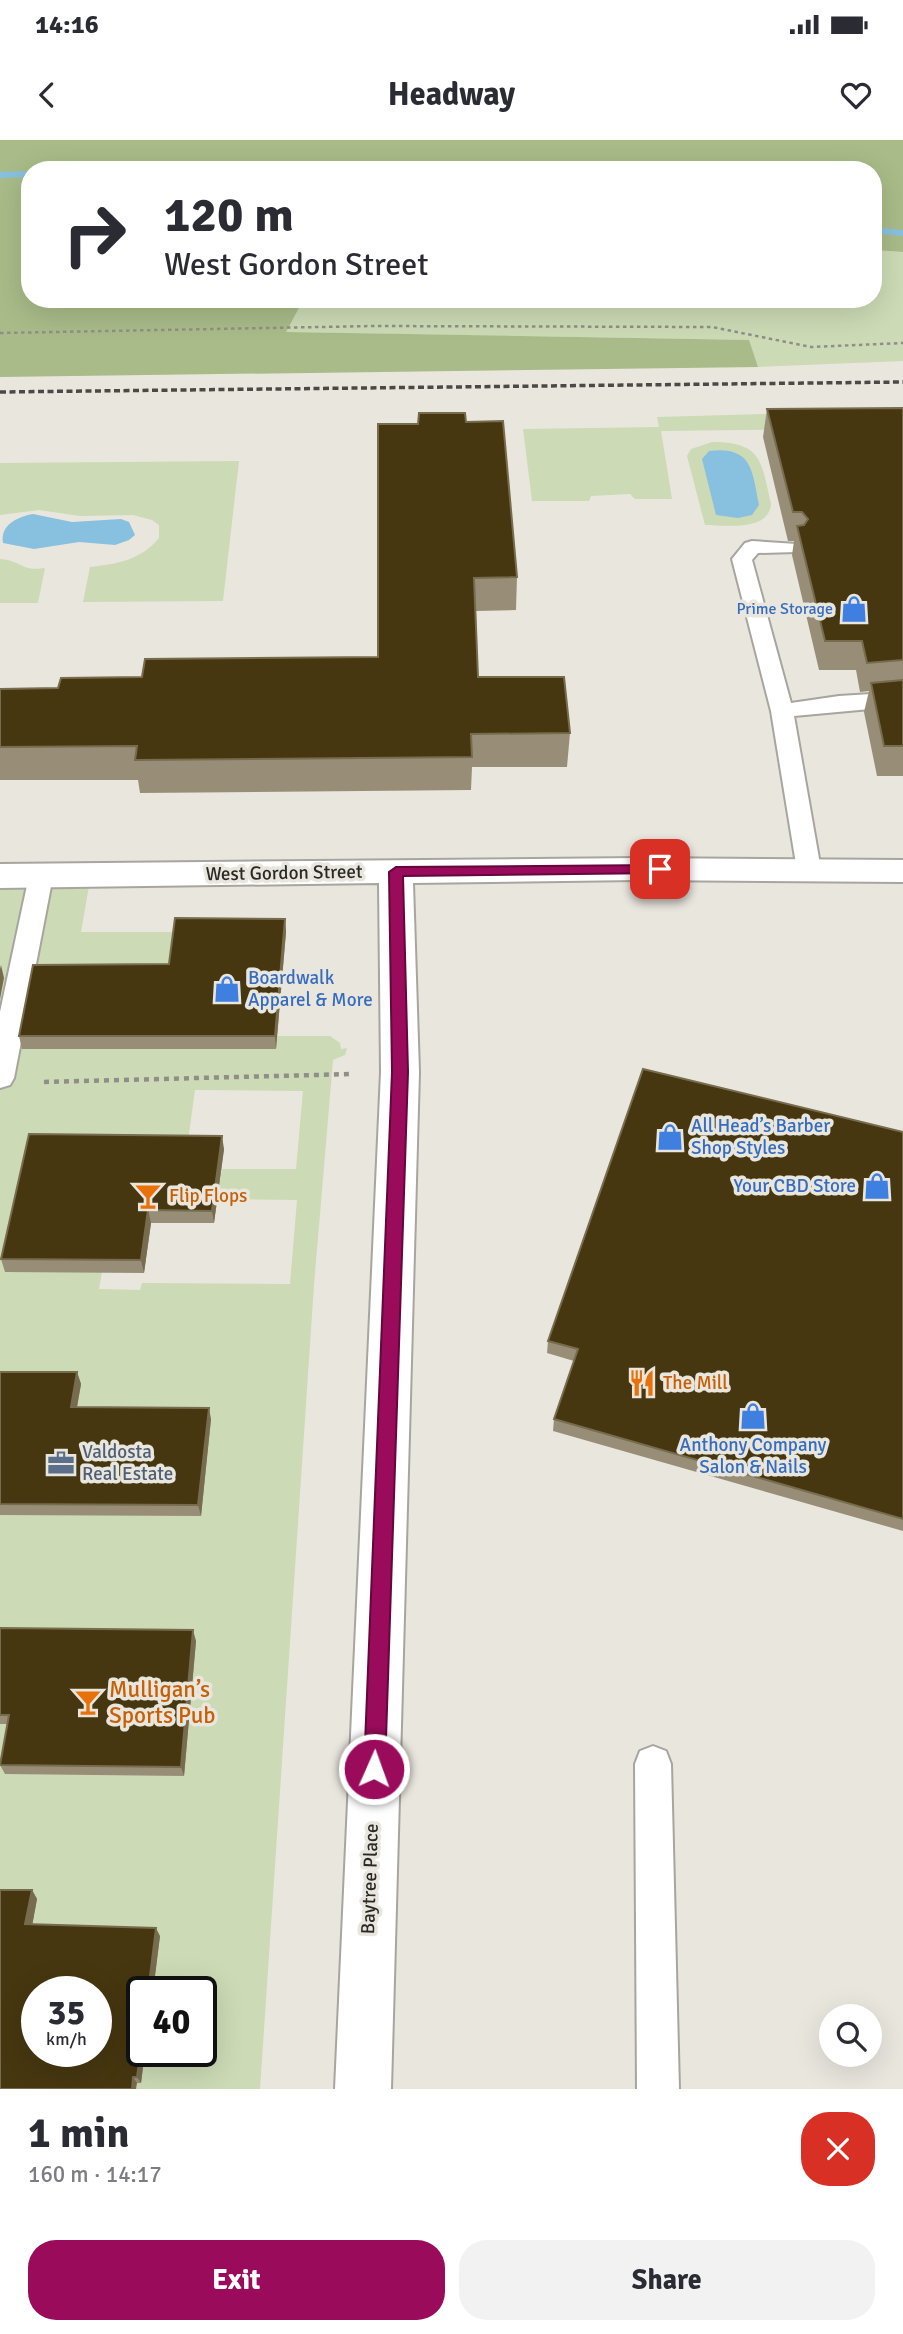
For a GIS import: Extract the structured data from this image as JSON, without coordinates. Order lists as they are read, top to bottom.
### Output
{
  "streets": {
    "street": ["West Gordon Street", "Baytree Place"]
  },
  "crossings": [
    ["West Gordon Street", "Baytree Place"]
  ],
  "places": {
    "shop": [
      "Prime Storage",
      "Boardwalk Apparel & More",
      "All Head’s Barber Shop Styles",
      "Your CBD Store",
      "Anthony Company Salon & Nails"
    ],
    "bar": ["Flip Flops", "Mulligan’s Sports Pub"],
    "restaurant": ["The Mill"],
    "office": ["Valdosta Real Estate"]
  },
  "page": {
    "status": "14:16",
    "header": "Headway",
    "turn": ["120 m", "West Gordon Street"],
    "speed": "35 km/h",
    "limit": "40",
    "heading": ["1 min", "160 m · 14:17"],
    "buttons": ["Exit", "Share"]
  }
}
